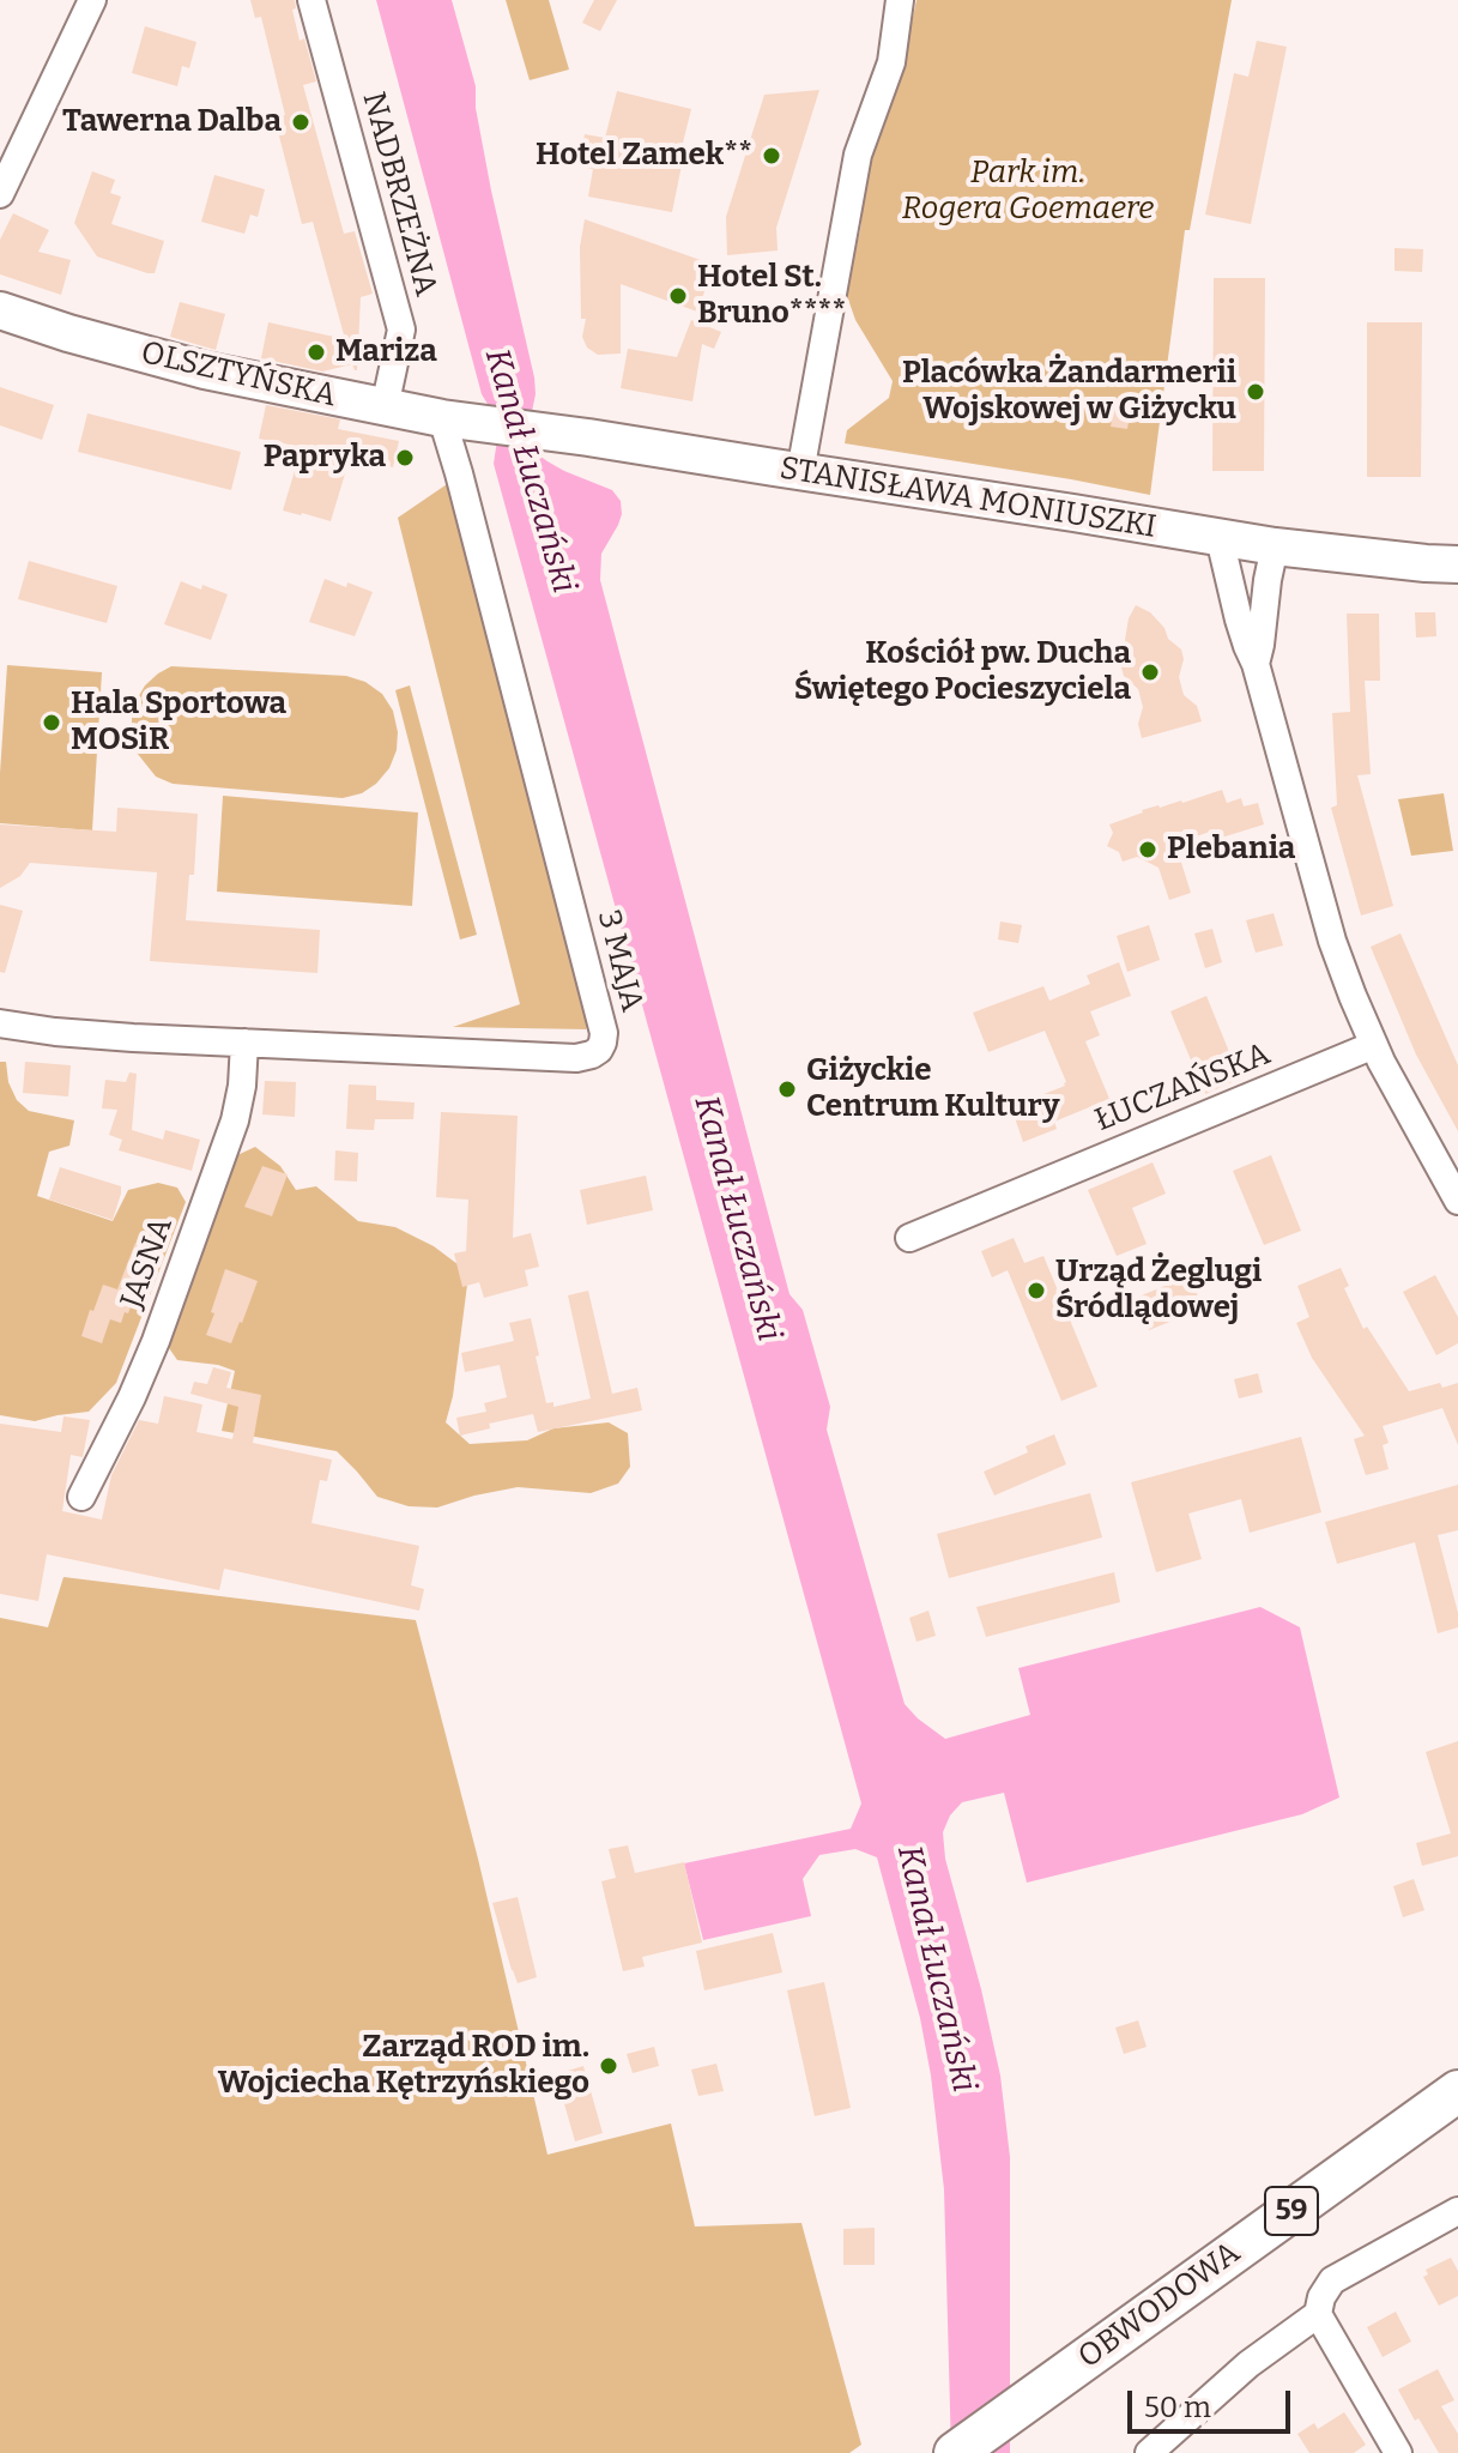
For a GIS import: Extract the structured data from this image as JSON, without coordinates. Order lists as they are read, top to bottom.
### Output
{
  "streets": {
    "main road": ["59", "OBWODOWA"],
    "street": [
      "NADBRZEŻNA",
      "OLSZTYŃSKA",
      "STANISŁAWA MONIUSZKI",
      "3 MAJA",
      "ŁUCZAŃSKA",
      "JASNA"
    ]
  },
  "crossings": [
    ["NADBRZEŻNA", "OLSZTYŃSKA"],
    ["OLSZTYŃSKA", "STANISŁAWA MONIUSZKI"],
    ["OLSZTYŃSKA", "3 MAJA"],
    ["3 MAJA", "JASNA"]
  ],
  "water": ["Kanał Łuczański"],
  "parks": ["Park im. Rogera Goemaere"],
  "places": [
    "Tawerna Dalba",
    "Hotel Zamek**",
    "Hotel St. Bruno****",
    "Mariza",
    "Placówka Żandarmerii Wojskowej w Giżycku",
    "Papryka",
    "Kościół pw. Ducha Świętego Pocieszyciela",
    "Hala Sportowa MOSiR",
    "Plebania",
    "Giżyckie Centrum Kultury",
    "Urząd Żeglugi Śródlądowej",
    "Zarząd ROD im. Wojciecha Kętrzyńskiego"
  ],
  "scale_bar": "50 m"
}
